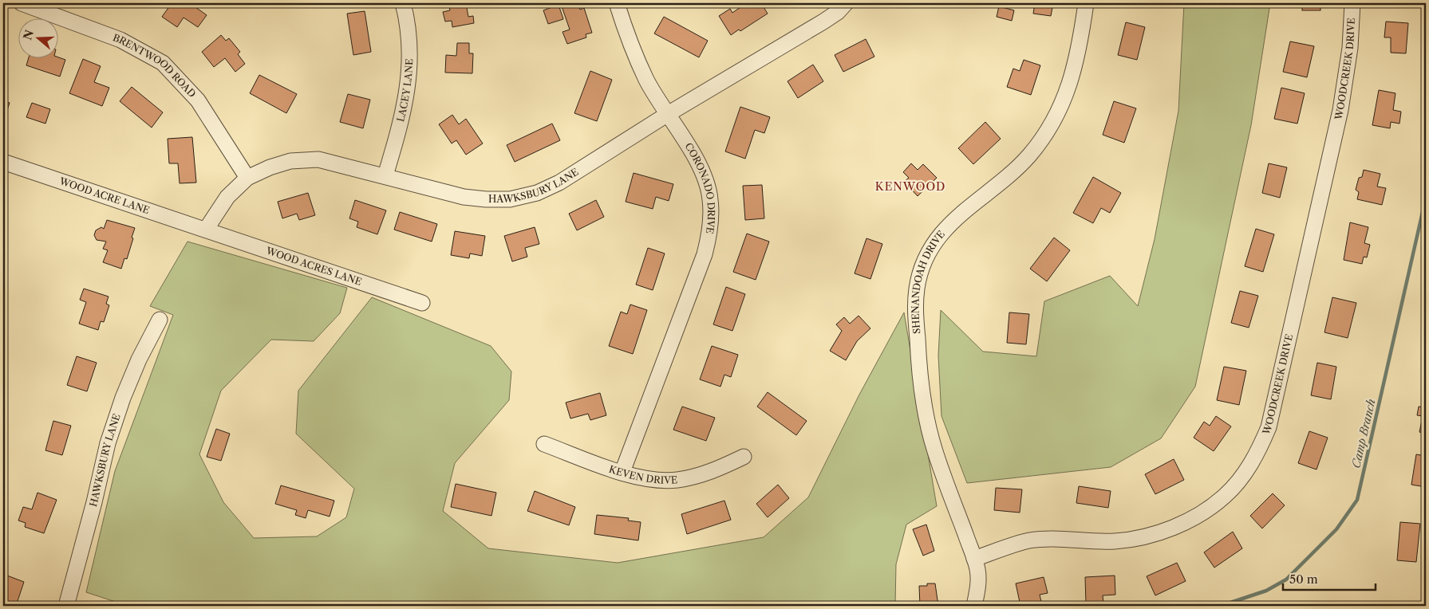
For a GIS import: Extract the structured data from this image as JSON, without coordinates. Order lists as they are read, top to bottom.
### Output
{
  "streets": {
    "street": [
      "BRENTWOOD ROAD",
      "WOODCREEK DRIVE",
      "LACEY LANE",
      "HAWKSBURY LANE",
      "CORONADO DRIVE",
      "WOOD ACRE LANE",
      "WOOD ACRES LANE",
      "SHENANDOAH DRIVE",
      "KEVEN DRIVE"
    ]
  },
  "crossings": [
    ["BRENTWOOD ROAD", "HAWKSBURY LANE"],
    ["WOODCREEK DRIVE", "SHENANDOAH DRIVE"],
    ["LACEY LANE", "HAWKSBURY LANE"],
    ["HAWKSBURY LANE", "CORONADO DRIVE"],
    ["HAWKSBURY LANE", "WOOD ACRE LANE"],
    ["HAWKSBURY LANE", "WOOD ACRES LANE"],
    ["CORONADO DRIVE", "KEVEN DRIVE"],
    ["WOOD ACRE LANE", "WOOD ACRES LANE"]
  ],
  "districts": ["KENWOOD"],
  "water": ["Camp Branch"],
  "scale_bar": "50 m",
  "north": "left"
}
